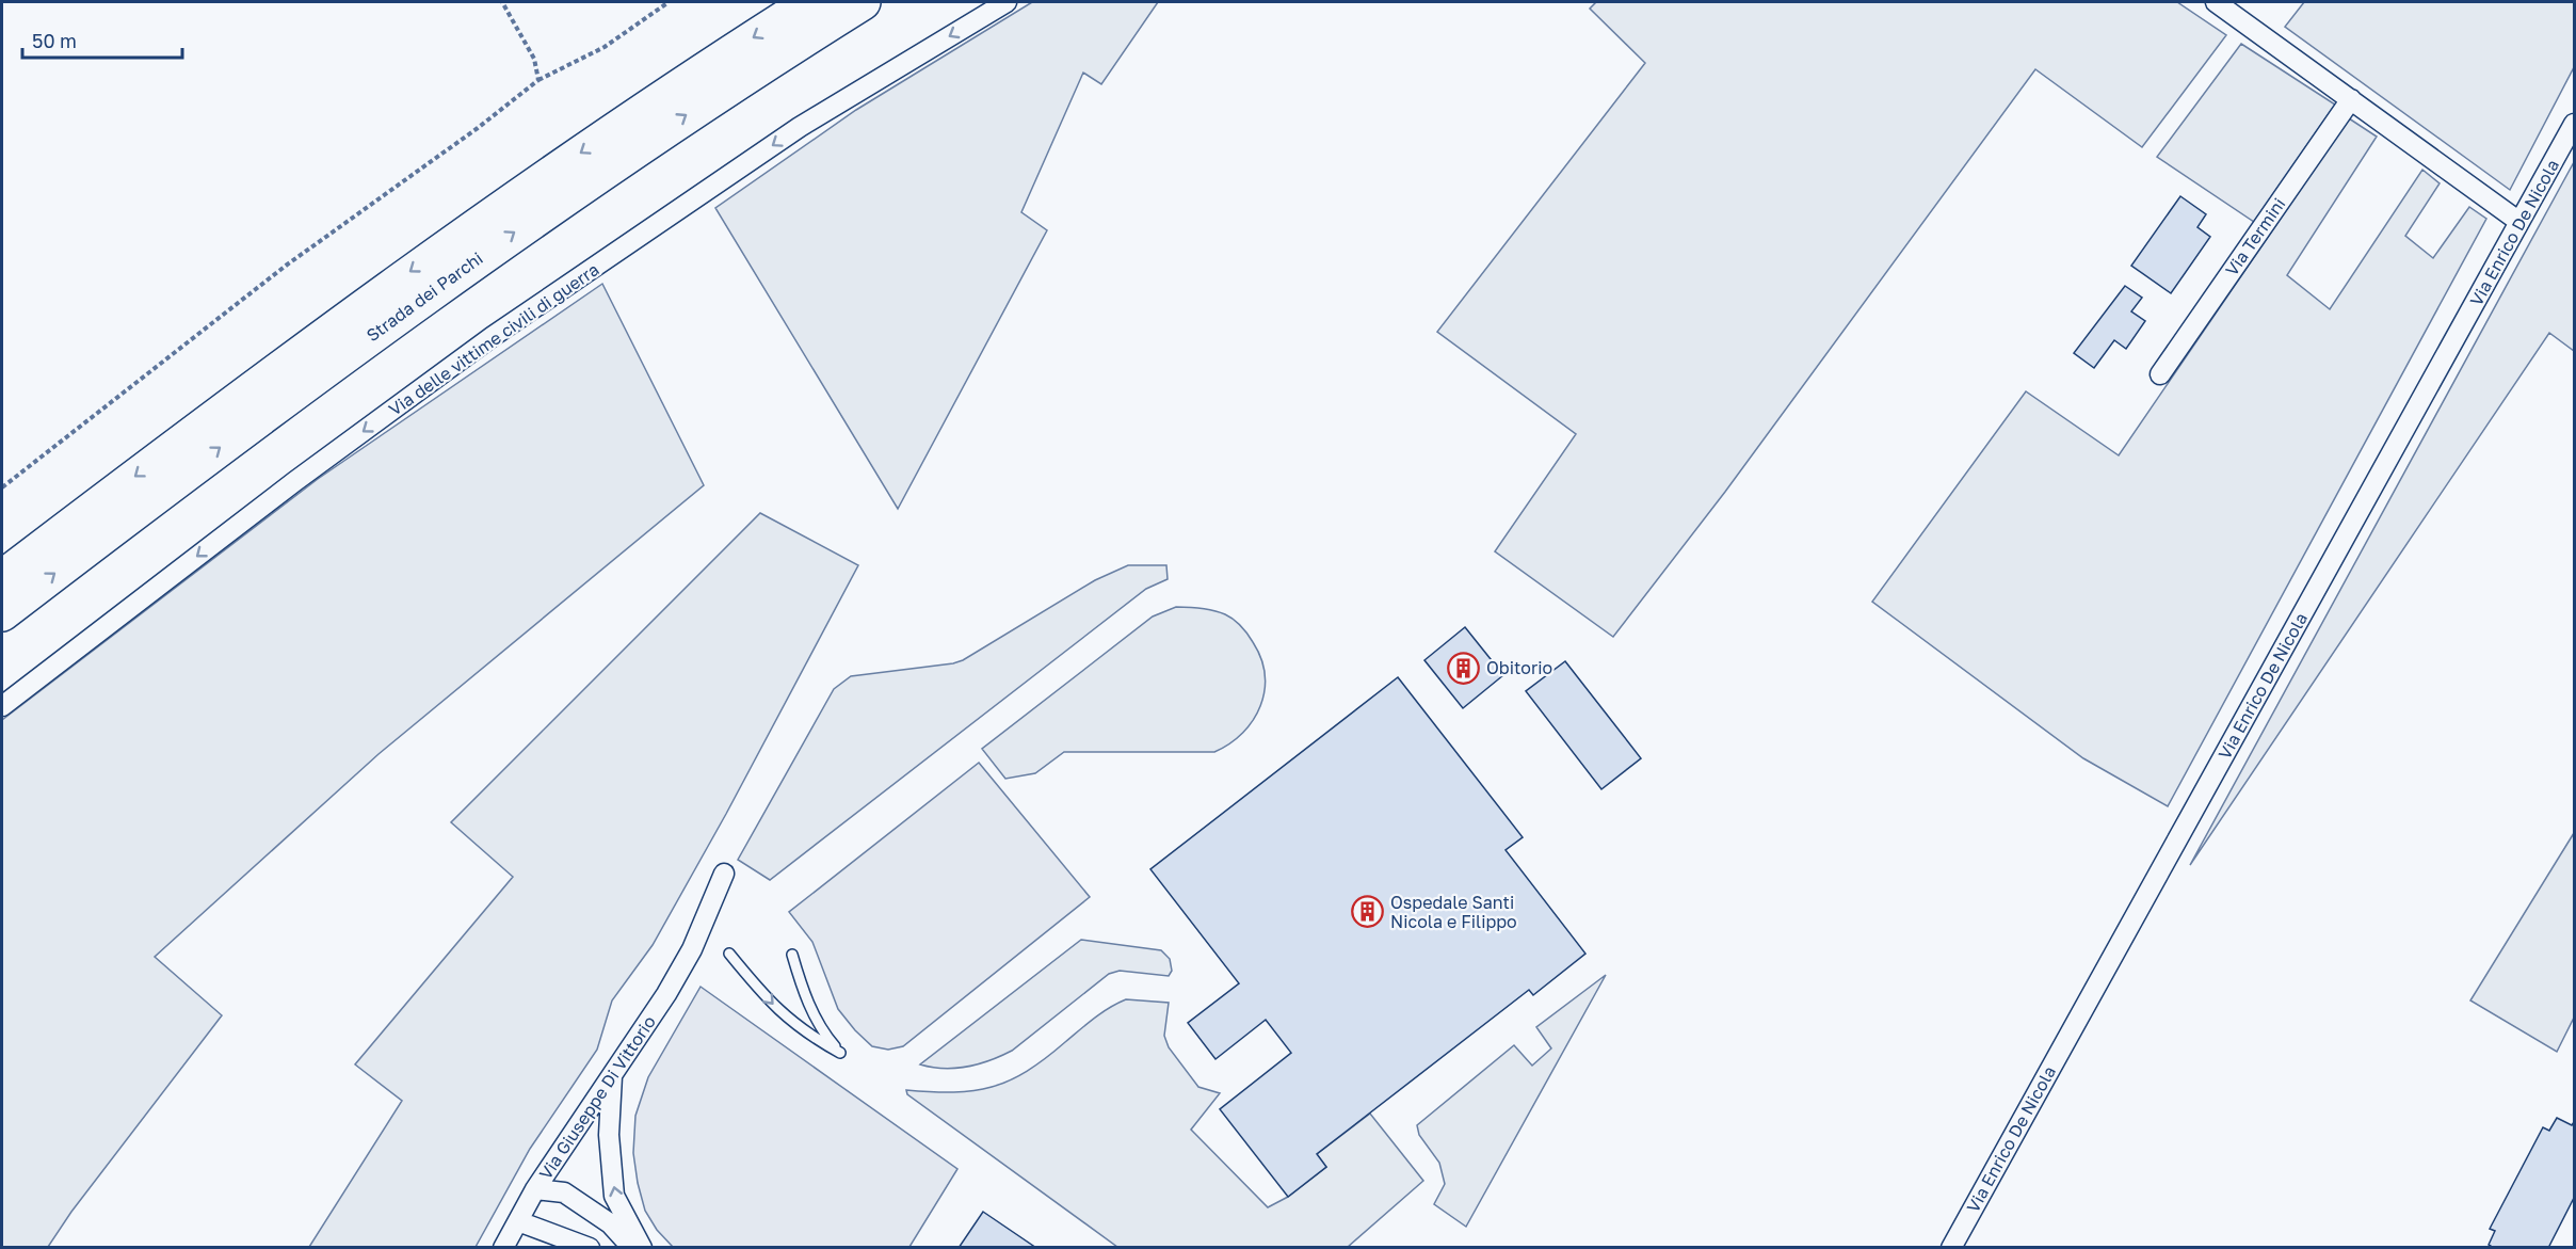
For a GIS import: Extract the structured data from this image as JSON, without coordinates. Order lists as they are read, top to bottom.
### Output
{
  "streets": {
    "highway": ["Strada dei Parchi"],
    "street": [
      "Via Enrico De Nicola",
      "Via Termini",
      "Via delle vittime civili di guerra",
      "Via Giuseppe Di Vittorio"
    ]
  },
  "one_way": ["Via delle vittime civili di guerra"],
  "places": {
    "building": ["Obitorio", "Ospedale Santi Nicola e Filippo"]
  },
  "scale_bar": "50 m"
}
